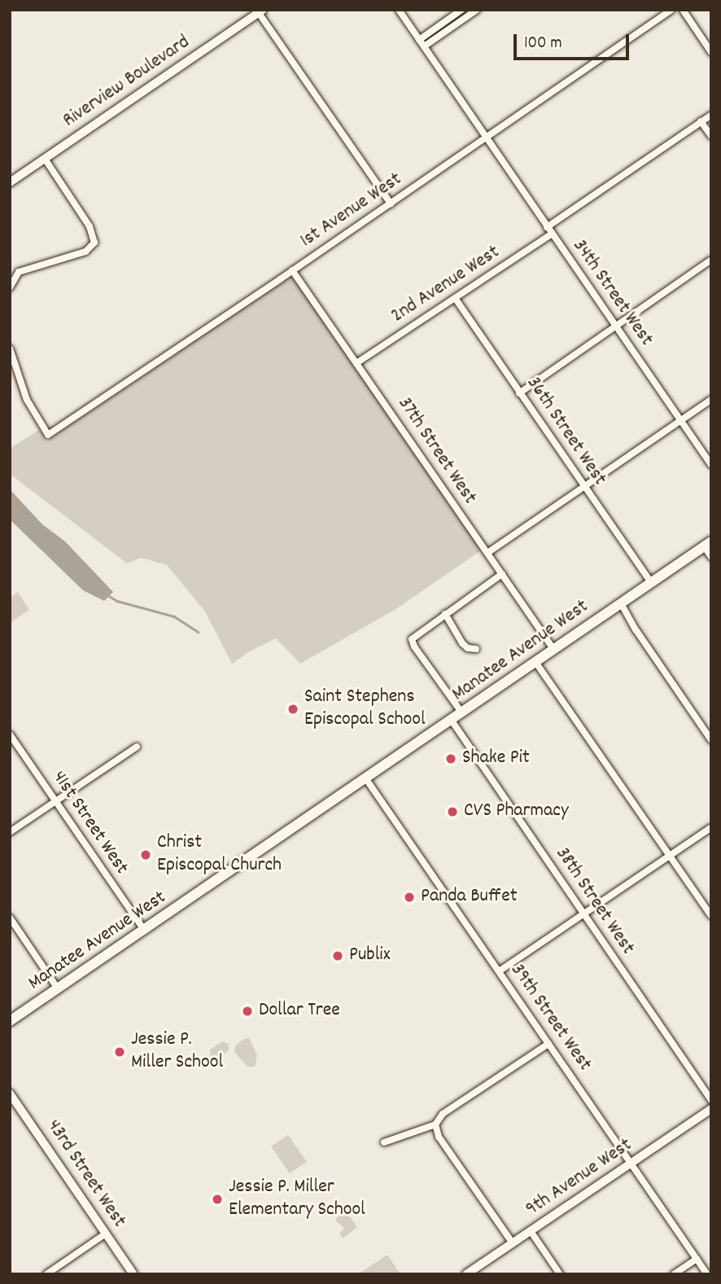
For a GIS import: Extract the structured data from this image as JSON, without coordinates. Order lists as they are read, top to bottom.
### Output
{
  "streets": {
    "main road": ["Manatee Avenue West"],
    "street": [
      "Riverview Boulevard",
      "1st Avenue West",
      "2nd Avenue West",
      "34th Street West",
      "36th Street West",
      "37th Street West",
      "41st Street West",
      "38th Street West",
      "39th Street West",
      "43rd Street West",
      "9th Avenue West"
    ]
  },
  "crossings": [
    ["1st Avenue West", "34th Street West"],
    ["1st Avenue West", "37th Street West"],
    ["2nd Avenue West", "34th Street West"],
    ["2nd Avenue West", "36th Street West"],
    ["2nd Avenue West", "37th Street West"],
    ["36th Street West", "Manatee Avenue West"],
    ["37th Street West", "Manatee Avenue West"],
    ["Manatee Avenue West", "41st Street West"],
    ["Manatee Avenue West", "38th Street West"],
    ["Manatee Avenue West", "39th Street West"],
    ["39th Street West", "9th Avenue West"]
  ],
  "places": [
    "Saint Stephens Episcopal School",
    "Shake Pit",
    "CVS Pharmacy",
    "Christ Episcopal Church",
    "Panda Buffet",
    "Publix",
    "Dollar Tree",
    "Jessie P. Miller School",
    "Jessie P. Miller Elementary School"
  ],
  "scale_bar": "100 m"
}
